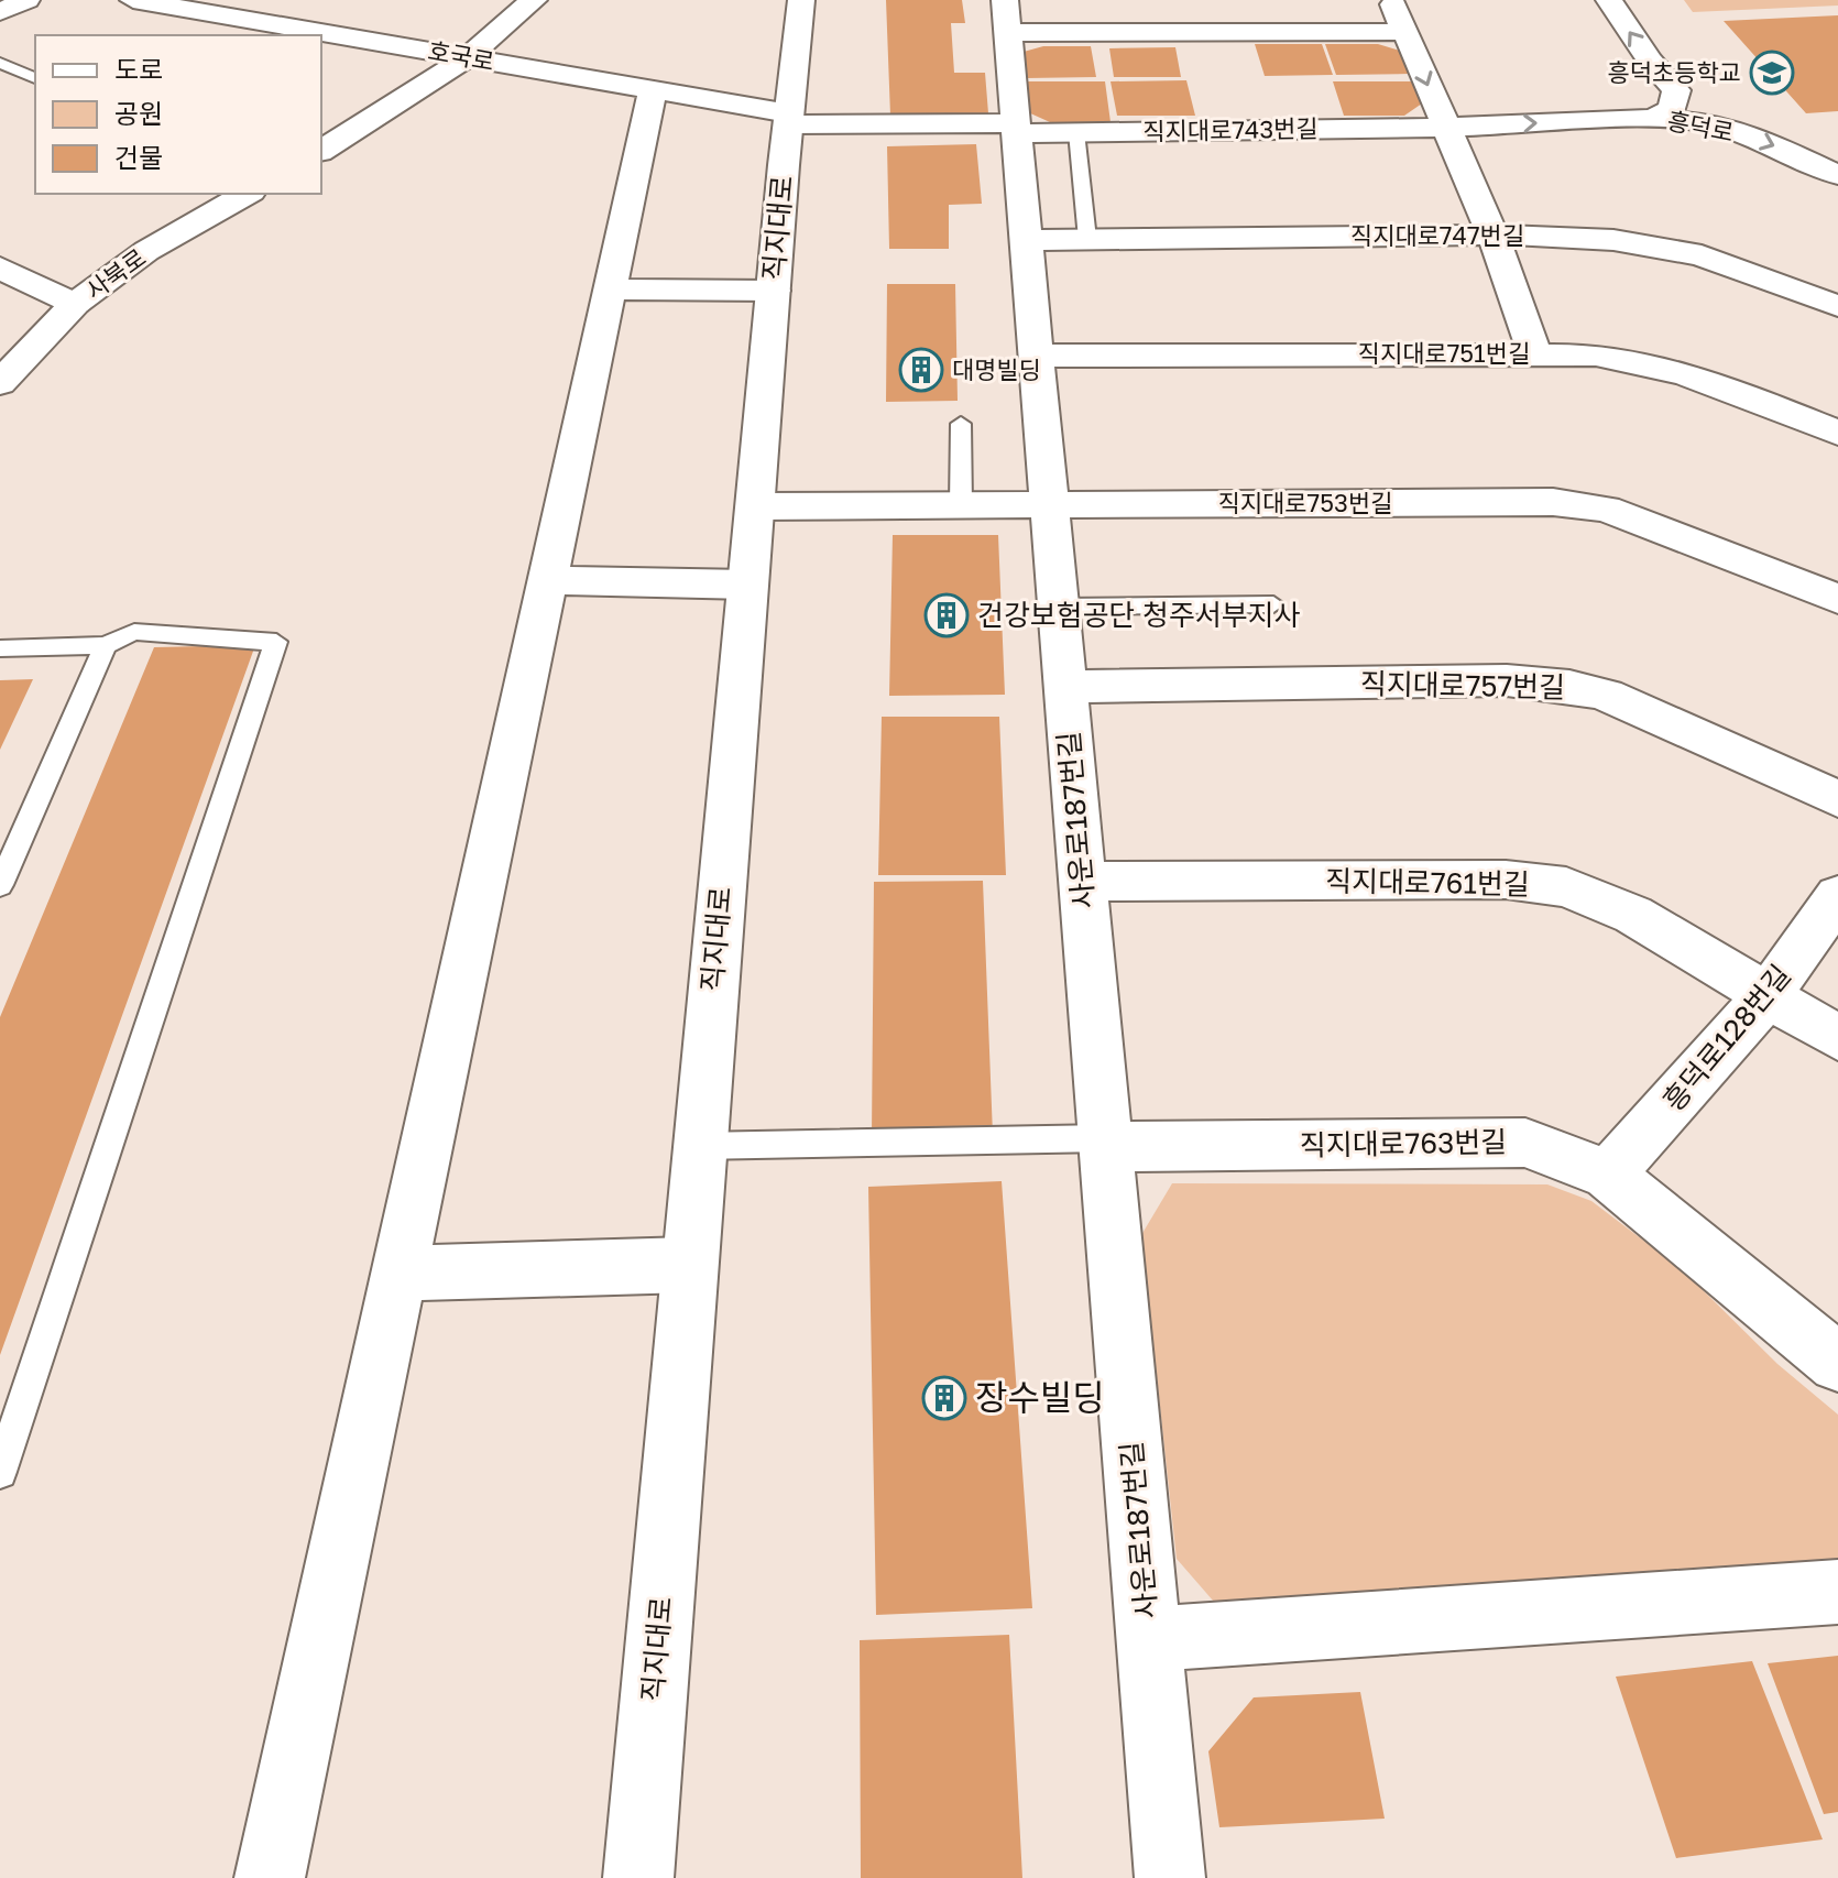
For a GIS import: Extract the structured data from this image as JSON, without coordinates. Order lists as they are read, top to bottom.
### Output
{
  "streets": {
    "street": [
      "호국로",
      "흥덕로",
      "직지대로743번길",
      "직지대로",
      "직지대로747번길",
      "사북로",
      "직지대로751번길",
      "직지대로753번길",
      "직지대로757번길",
      "사운로187번길",
      "직지대로761번길",
      "흥덕로128번길",
      "직지대로763번길"
    ]
  },
  "crossings": [
    ["호국로", "직지대로743번길"],
    ["호국로", "직지대로"],
    ["흥덕로", "직지대로743번길"],
    ["직지대로743번길", "직지대로"],
    ["직지대로743번길", "사운로187번길"],
    ["직지대로", "직지대로753번길"],
    ["직지대로", "직지대로763번길"],
    ["직지대로747번길", "사운로187번길"],
    ["직지대로751번길", "사운로187번길"],
    ["직지대로753번길", "사운로187번길"],
    ["직지대로757번길", "사운로187번길"],
    ["사운로187번길", "직지대로761번길"],
    ["사운로187번길", "직지대로763번길"],
    ["직지대로761번길", "흥덕로128번길"],
    ["흥덕로128번길", "직지대로763번길"]
  ],
  "places": {
    "school or university": ["흥덕초등학교"],
    "building": ["대명빌딩", "건강보험공단 청주서부지사", "장수빌딩"]
  },
  "legend": ["도로", "공원", "건물"]
}
